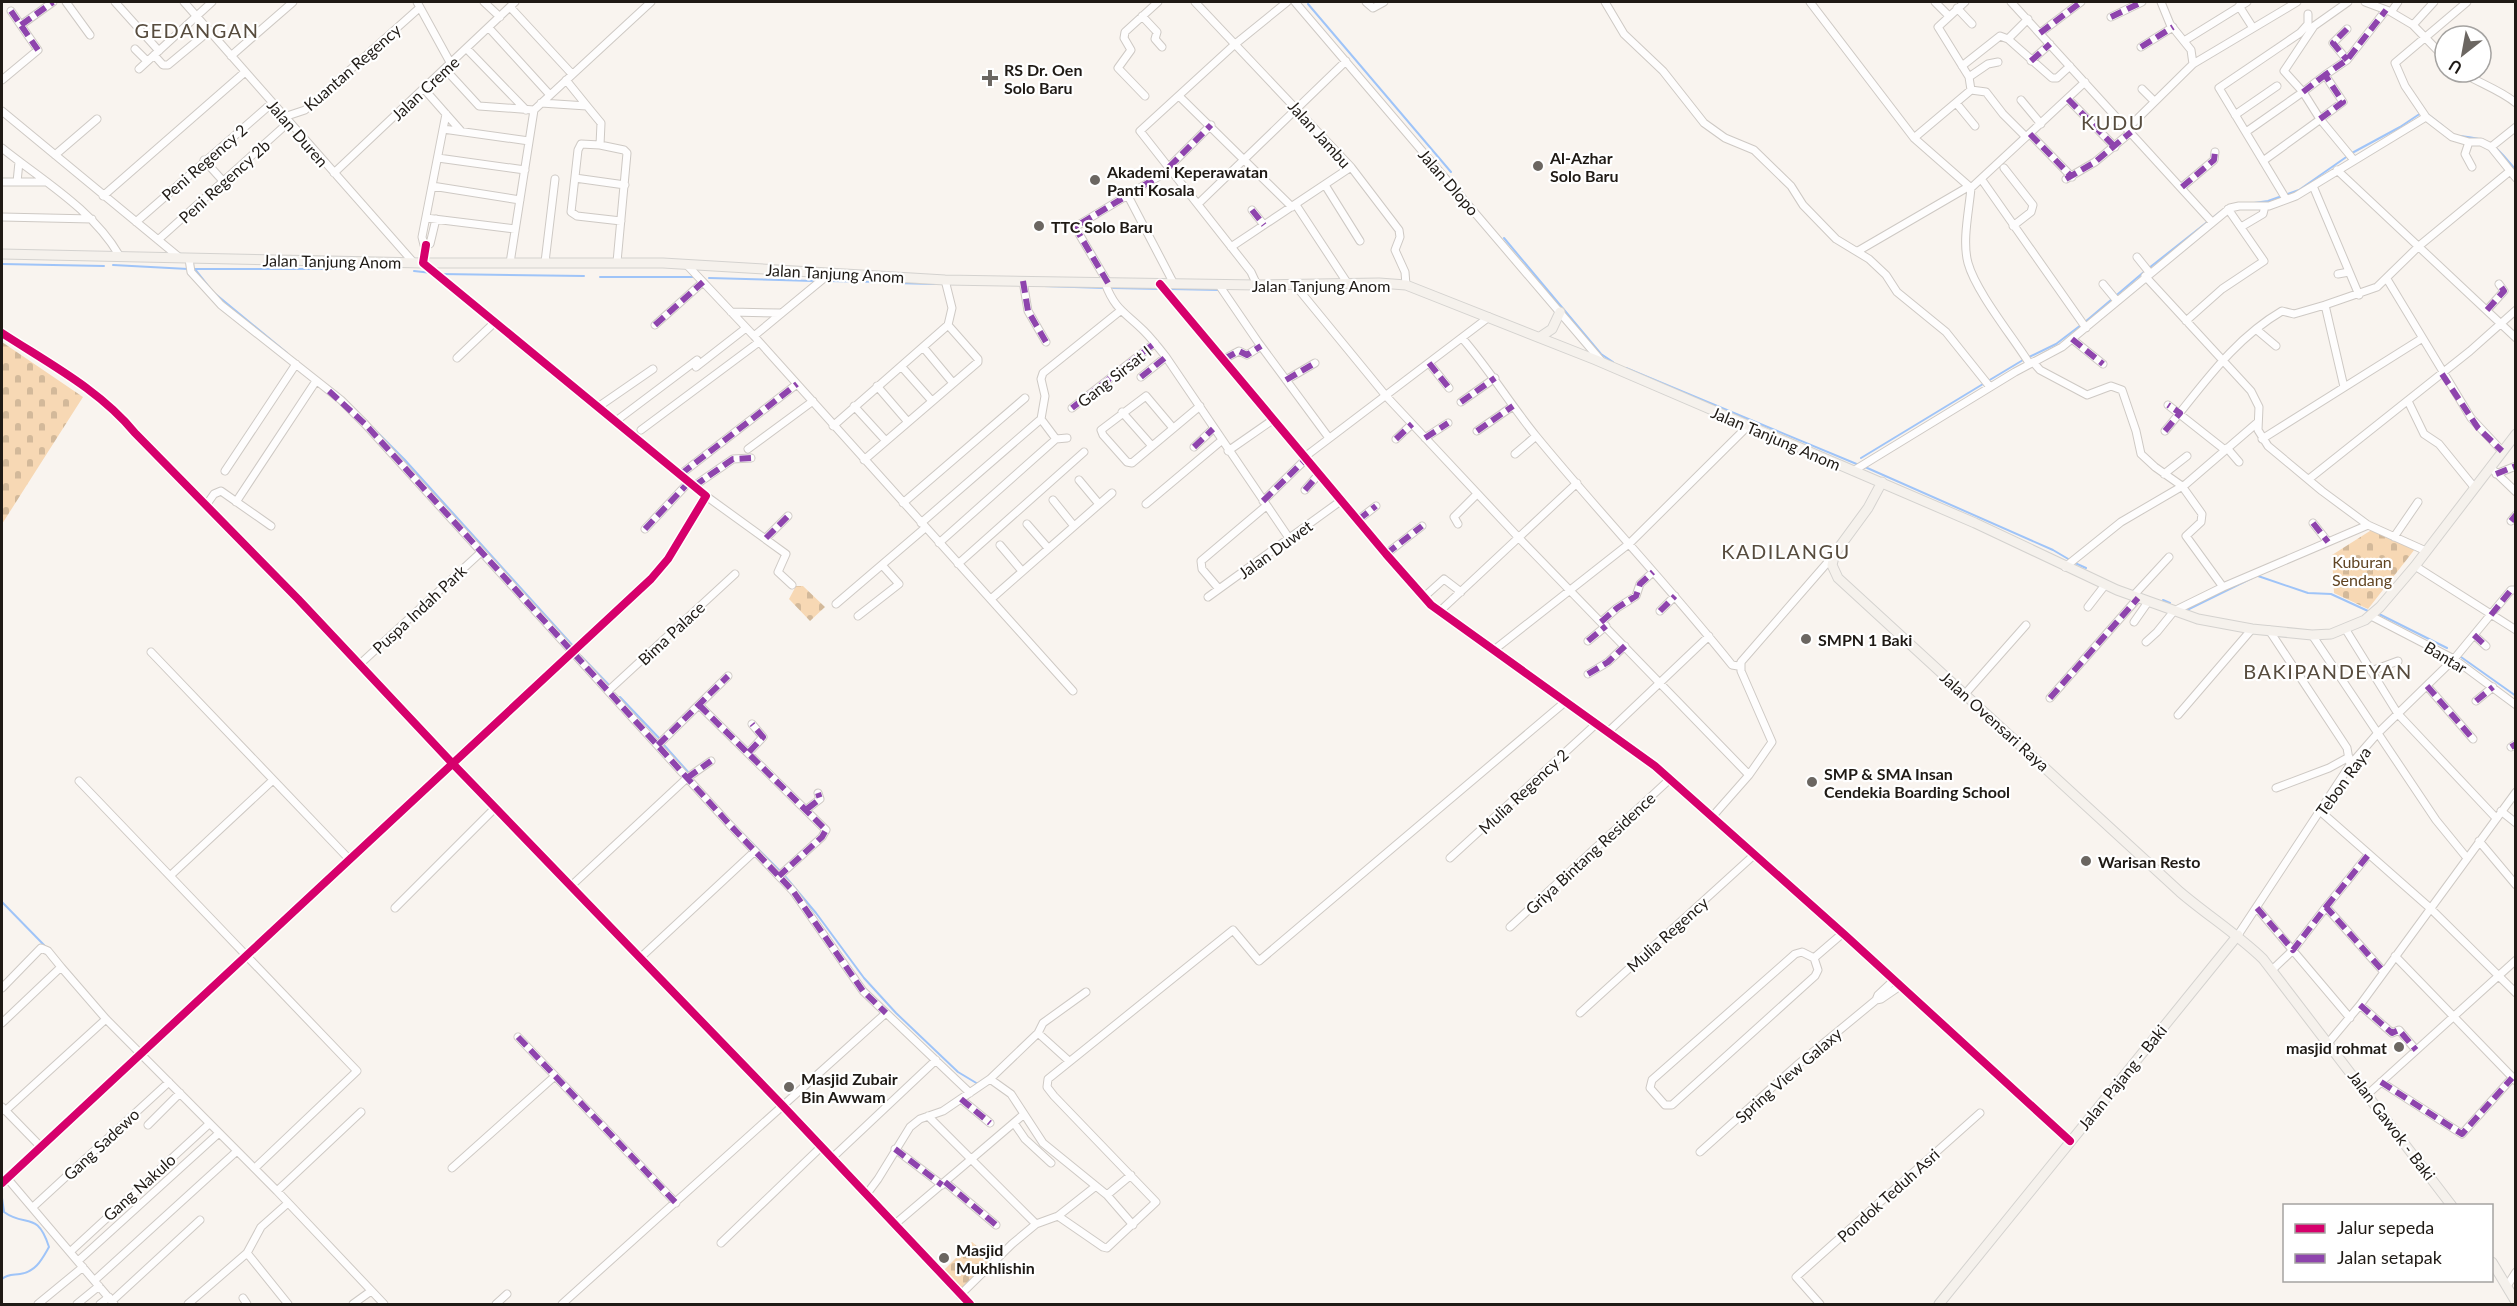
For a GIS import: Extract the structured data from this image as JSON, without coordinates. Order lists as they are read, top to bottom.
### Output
{
  "streets": {
    "main road": [
      "Jalan Tanjung Anom",
      "Jalan Ovensari Raya",
      "Jalan Pajang - Baki",
      "Jalan Gawok - Baki"
    ],
    "street": [
      "Kuantan Regency",
      "Jalan Creme",
      "Jalan Duren",
      "Jalan Jambu",
      "Peni Regency 2",
      "Peni Regency 2b",
      "Jalan Dlopo",
      "Gang Sirsat I",
      "Jalan Duwet",
      "Puspa Indah Park",
      "Bima Palace",
      "Bantar",
      "Tebon Raya",
      "Mulia Regency 2",
      "Griya Bintang Residence",
      "Mulia Regency",
      "Spring View Galaxy",
      "Gang Sadewo",
      "Gang Nakulo",
      "Pondok Teduh Asri"
    ]
  },
  "crossings": [
    ["Kuantan Regency", "Jalan Duren"],
    ["Kuantan Regency", "Peni Regency 2b"],
    ["Jalan Creme", "Jalan Duren"],
    ["Jalan Duren", "Peni Regency 2"],
    ["Jalan Duren", "Peni Regency 2b"],
    ["Jalan Duren", "Jalan Tanjung Anom"],
    ["Jalan Jambu", "Jalan Tanjung Anom"],
    ["Jalan Dlopo", "Jalan Tanjung Anom"],
    ["Jalan Tanjung Anom", "Bantar"],
    ["Bantar", "Tebon Raya"],
    ["Jalan Ovensari Raya", "Tebon Raya"],
    ["Jalan Ovensari Raya", "Jalan Pajang - Baki"],
    ["Jalan Ovensari Raya", "Jalan Gawok - Baki"],
    ["Tebon Raya", "Jalan Pajang - Baki"],
    ["Tebon Raya", "Jalan Gawok - Baki"],
    ["Jalan Pajang - Baki", "Jalan Gawok - Baki"]
  ],
  "districts": [
    "GEDANGAN",
    "KUDU",
    "KADILANGU",
    "BAKIPANDEYAN"
  ],
  "parks": ["Kuburan Sendang"],
  "places": {
    "health": ["RS Dr. Oen Solo Baru"],
    "other": [
      "Al-Azhar Solo Baru",
      "Akademi Keperawatan Panti Kosala",
      "TTC Solo Baru",
      "SMPN 1 Baki",
      "SMP & SMA Insan Cendekia Boarding School",
      "Warisan Resto",
      "masjid rohmat",
      "Masjid Zubair Bin Awwam",
      "Masjid Mukhlishin"
    ]
  },
  "legend": ["Jalur sepeda", "Jalan setapak"],
  "north": "bottom left"
}
